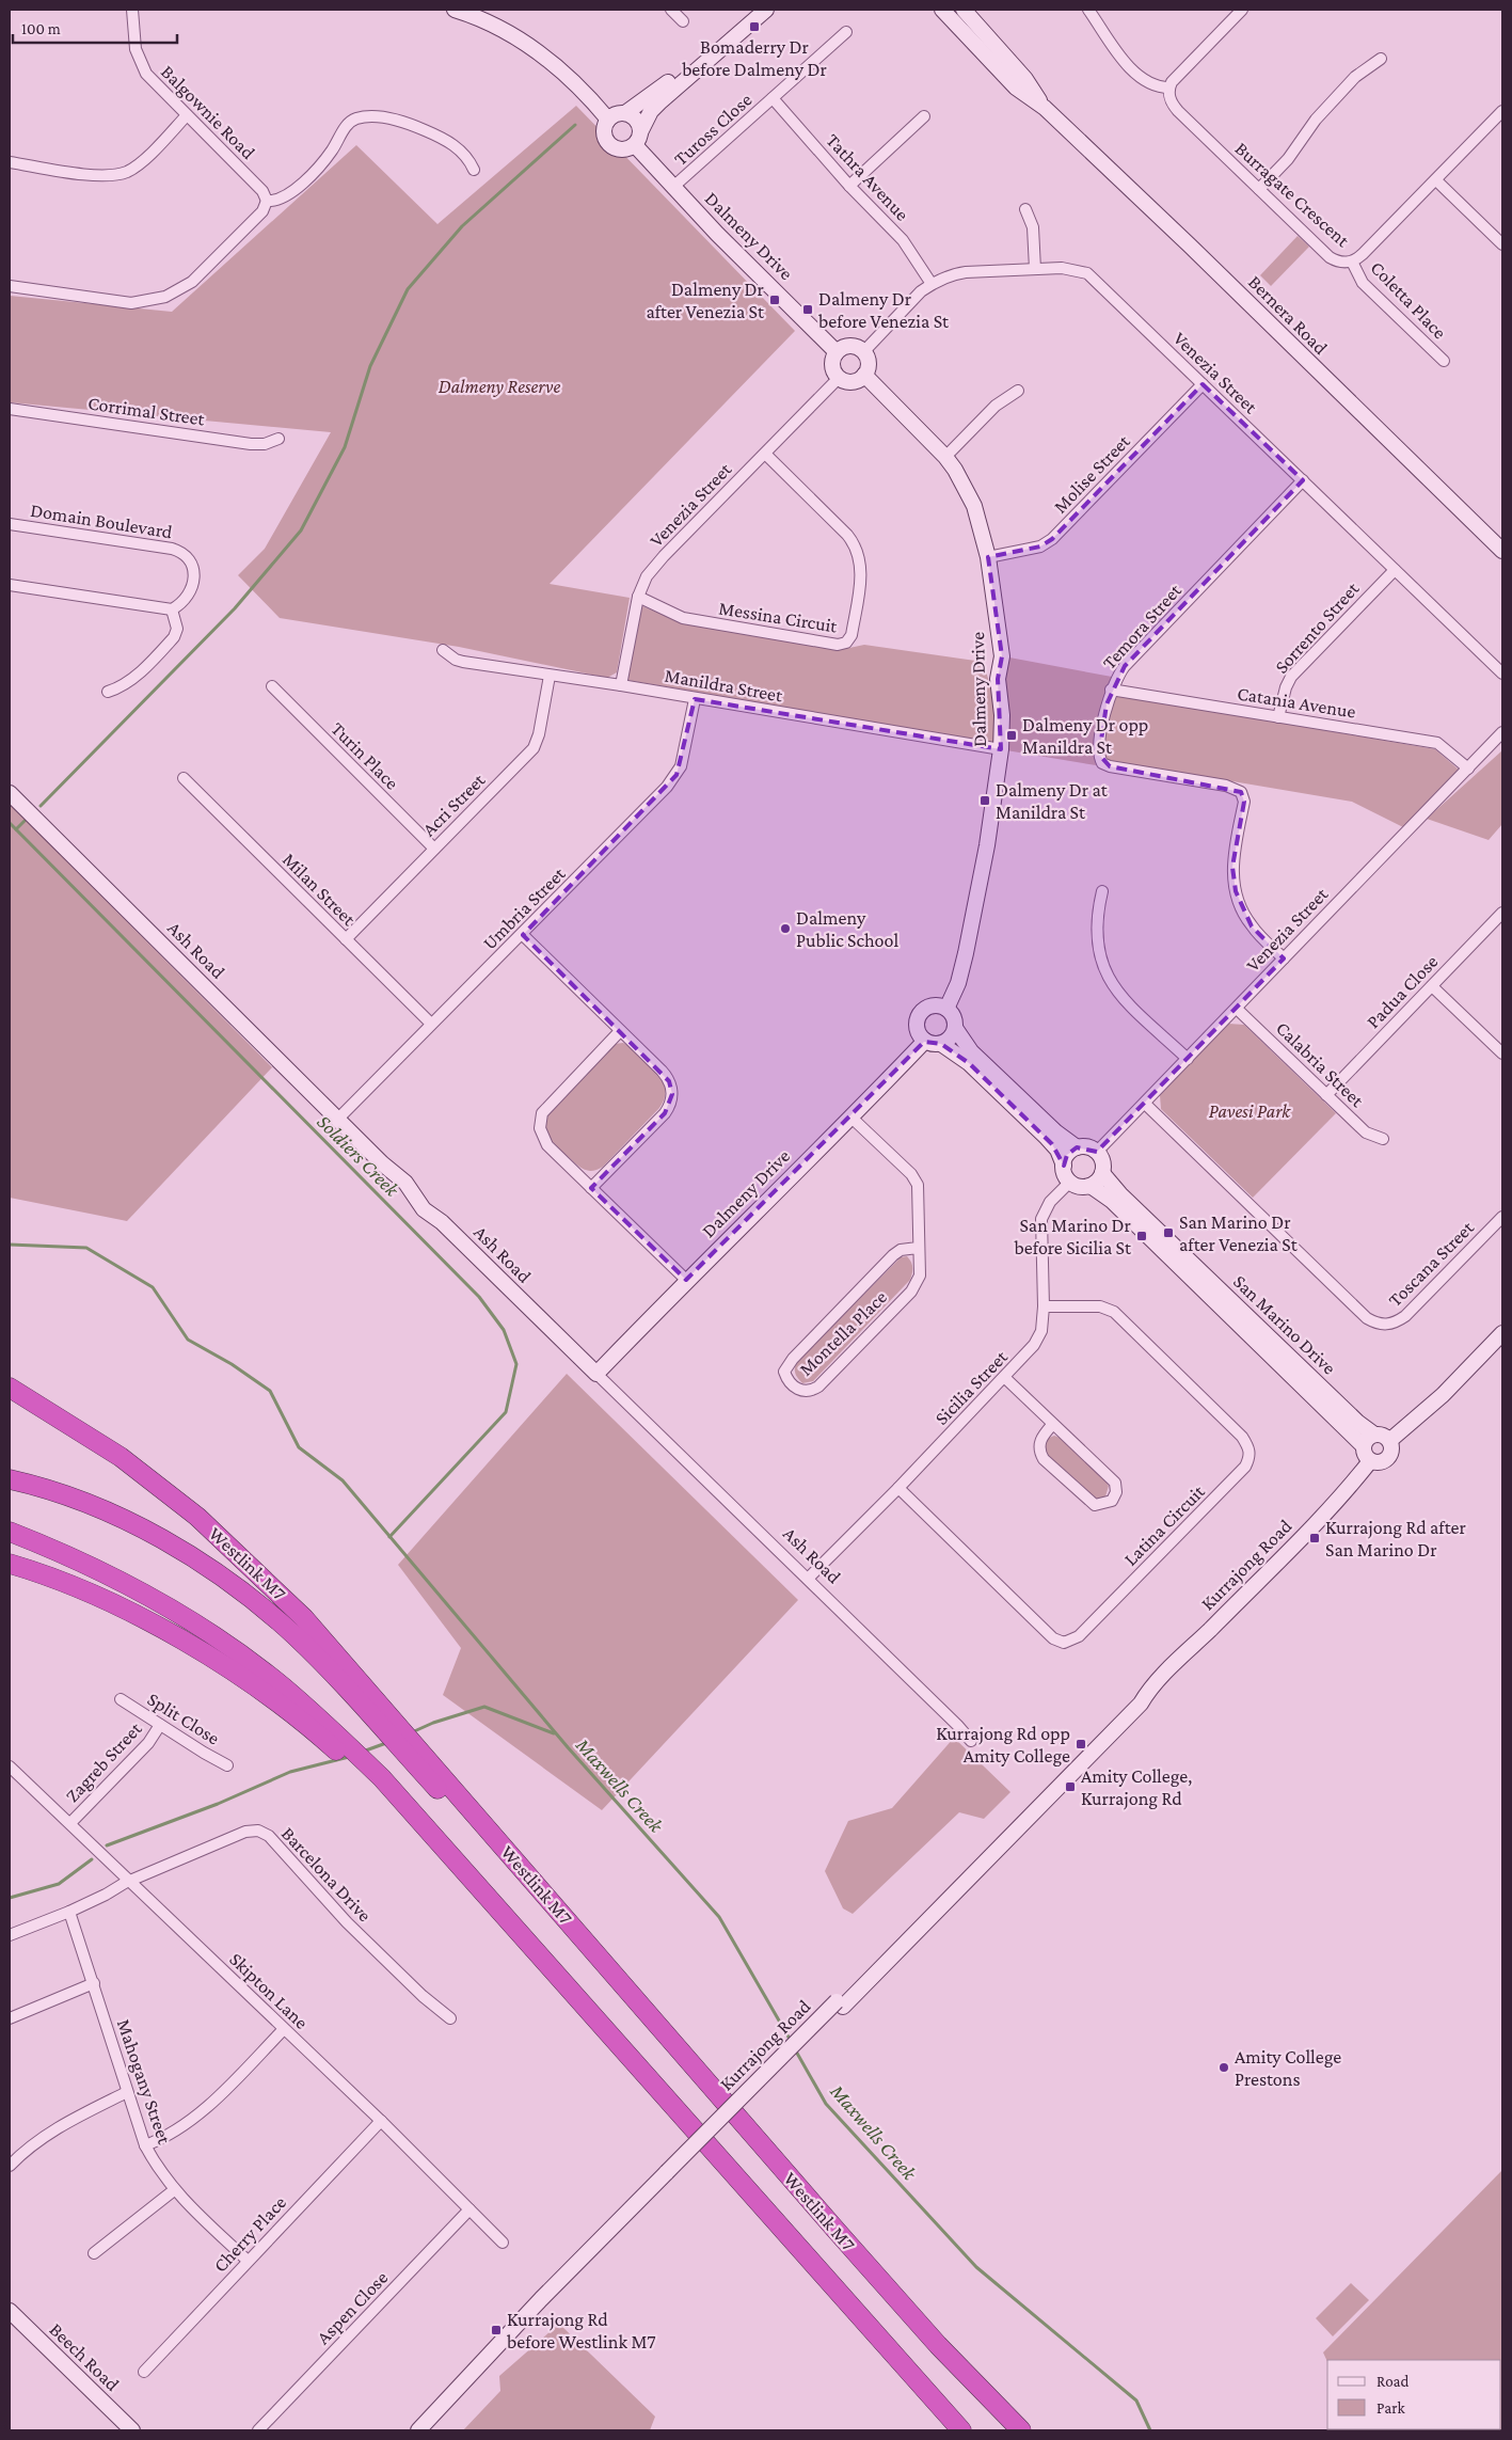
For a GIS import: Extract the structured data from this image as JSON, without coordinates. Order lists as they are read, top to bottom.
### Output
{
  "streets": {
    "highway": ["Westlink M7"],
    "street": [
      "Balgownie Road",
      "Tuross Close",
      "Tathra Avenue",
      "Burragate Crescent",
      "Dalmeny Drive",
      "Coletta Place",
      "Bernera Road",
      "Venezia Street",
      "Corrimal Street",
      "Molise Street",
      "Domain Boulevard",
      "Messina Circuit",
      "Temora Street",
      "Sorrento Street",
      "Manildra Street",
      "Catania Avenue",
      "Turin Place",
      "Acri Street",
      "Milan Street",
      "Umbria Street",
      "Ash Road",
      "Padua Close",
      "Calabria Street",
      "Toscana Street",
      "San Marino Drive",
      "Montella Place",
      "Sicilia Street",
      "Latina Circuit",
      "Kurrajong Road",
      "Split Close",
      "Zagreb Street",
      "Barcelona Drive",
      "Skipton Lane",
      "Mahogany Street",
      "Cherry Place",
      "Aspen Close",
      "Beech Road"
    ]
  },
  "crossings": [
    ["Tuross Close", "Tathra Avenue"],
    ["Tuross Close", "Dalmeny Drive"],
    ["Tathra Avenue", "Venezia Street"],
    ["Burragate Crescent", "Coletta Place"],
    ["Dalmeny Drive", "Venezia Street"],
    ["Dalmeny Drive", "Molise Street"],
    ["Dalmeny Drive", "Manildra Street"],
    ["Dalmeny Drive", "Ash Road"],
    ["Dalmeny Drive", "Montella Place"],
    ["Venezia Street", "Molise Street"],
    ["Venezia Street", "Messina Circuit"],
    ["Venezia Street", "Temora Street"],
    ["Venezia Street", "Sorrento Street"],
    ["Venezia Street", "Manildra Street"],
    ["Venezia Street", "Catania Avenue"],
    ["Venezia Street", "Calabria Street"],
    ["Venezia Street", "Toscana Street"],
    ["Venezia Street", "San Marino Drive"],
    ["Venezia Street", "Sicilia Street"],
    ["Temora Street", "Catania Avenue"],
    ["Sorrento Street", "Catania Avenue"],
    ["Manildra Street", "Acri Street"],
    ["Manildra Street", "Umbria Street"],
    ["Turin Place", "Acri Street"],
    ["Acri Street", "Milan Street"],
    ["Milan Street", "Umbria Street"],
    ["Umbria Street", "Ash Road"],
    ["Ash Road", "Sicilia Street"],
    ["Padua Close", "Calabria Street"],
    ["San Marino Drive", "Sicilia Street"],
    ["San Marino Drive", "Kurrajong Road"],
    ["Sicilia Street", "Latina Circuit"],
    ["Split Close", "Zagreb Street"],
    ["Zagreb Street", "Skipton Lane"],
    ["Barcelona Drive", "Skipton Lane"],
    ["Barcelona Drive", "Mahogany Street"],
    ["Skipton Lane", "Cherry Place"],
    ["Skipton Lane", "Aspen Close"],
    ["Mahogany Street", "Cherry Place"]
  ],
  "water": ["Soldiers Creek", "Maxwells Creek"],
  "parks": ["Dalmeny Reserve", "Pavesi Park"],
  "places": {
    "transit": [
      "Bomaderry Dr before Dalmeny Dr",
      "Dalmeny Dr after Venezia St",
      "Dalmeny Dr before Venezia St",
      "Dalmeny Dr opp Manildra St",
      "Dalmeny Dr at Manildra St",
      "San Marino Dr after Venezia St",
      "San Marino Dr before Sicilia St",
      "Kurrajong Rd after San Marino Dr",
      "Kurrajong Rd opp Amity College",
      "Amity College, Kurrajong Rd",
      "Kurrajong Rd before Westlink M7"
    ],
    "other": ["Dalmeny Public School", "Amity College Prestons"]
  },
  "legend": ["Road", "Park"],
  "scale_bar": "100 m"
}
